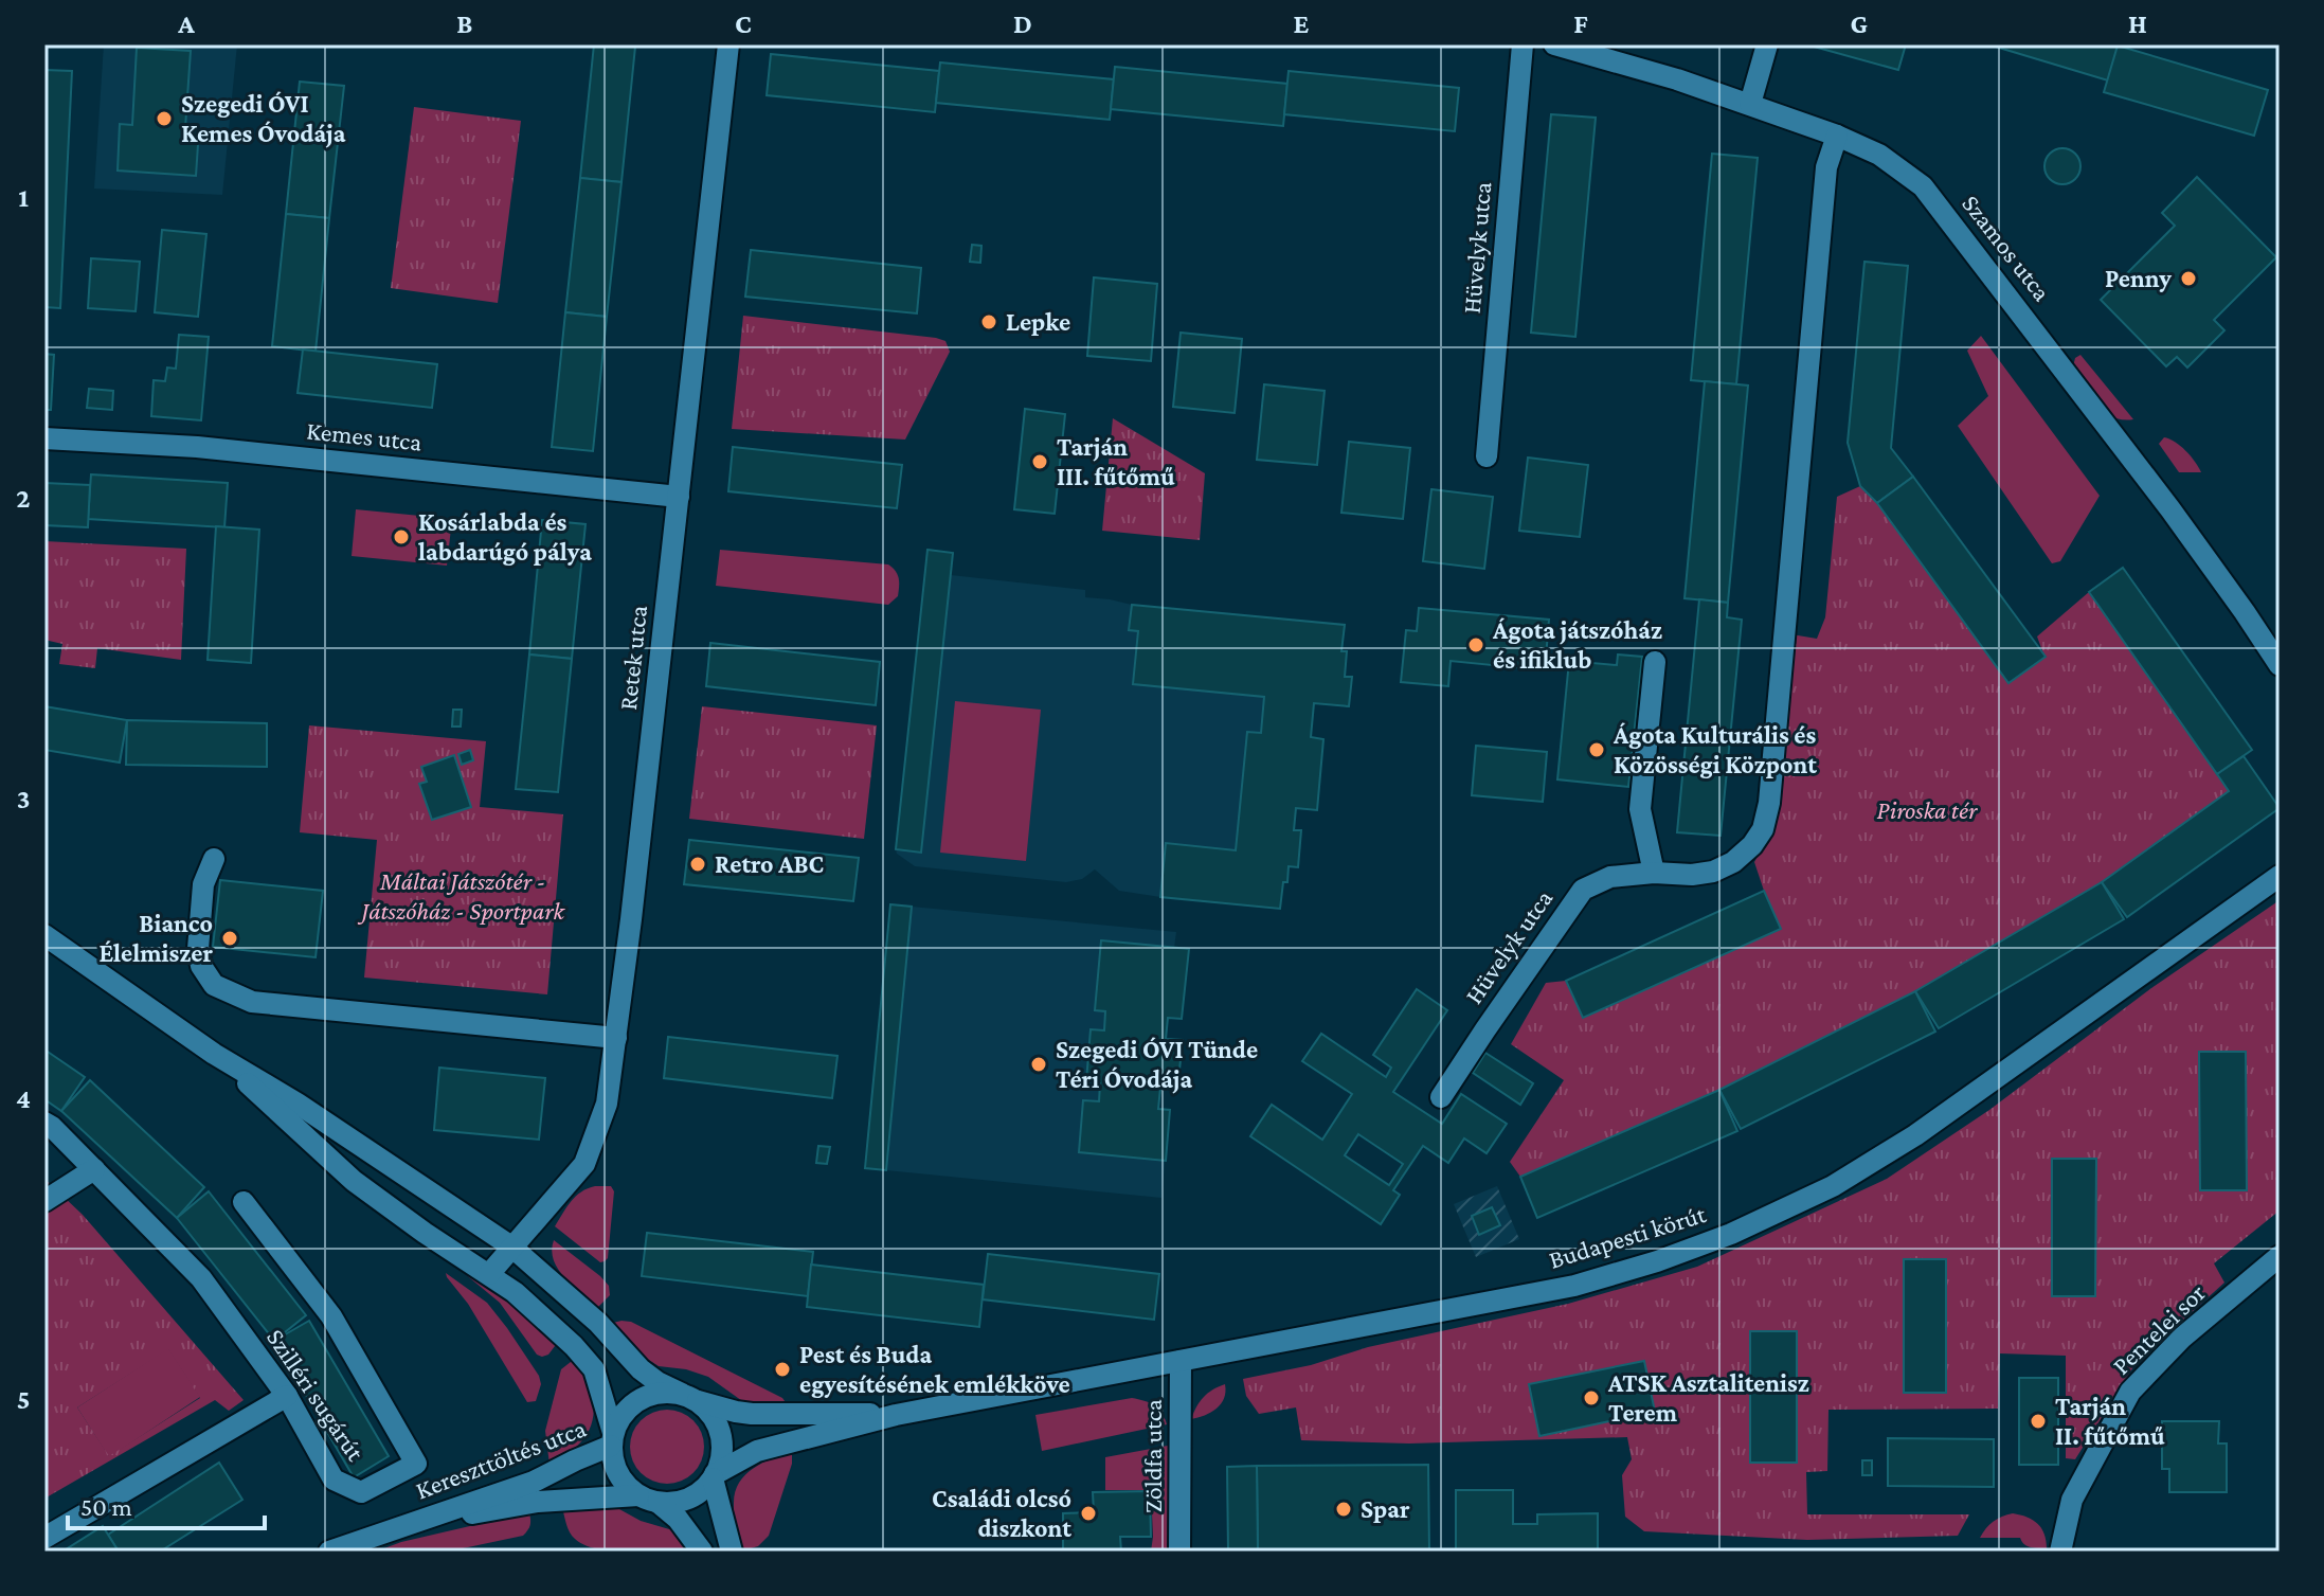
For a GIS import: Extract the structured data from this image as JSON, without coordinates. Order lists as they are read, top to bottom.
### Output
{
  "streets": {
    "street": [
      "Hüvelyk utca",
      "Szamos utca",
      "Kemes utca",
      "Retek utca",
      "Budapesti körút",
      "Pentelei sor",
      "Szilléri sugárút",
      "Zöldfa utca",
      "Kereszttöltés utca"
    ]
  },
  "crossings": [
    ["Hüvelyk utca", "Szamos utca"],
    ["Kemes utca", "Retek utca"],
    ["Budapesti körút", "Zöldfa utca"],
    ["Budapesti körút", "Kereszttöltés utca"]
  ],
  "parks": ["Piroska tér", "Máltai Játszótér - Játszóház - Sportpark"],
  "places": [
    "Szegedi ÓVI Kemes Óvodája",
    "Penny",
    "Lepke",
    "Tarján III. fűtőmű",
    "Kosárlabda és labdarúgó pálya",
    "Ágota játszóház és ifiklub",
    "Ágota Kulturális és Közösségi Központ",
    "Retro ABC",
    "Bianco Élelmiszer",
    "Szegedi ÓVI Tünde Téri Óvodája",
    "Pest és Buda egyesítésének emlékköve",
    "ATSK Asztalitenisz Terem",
    "Tarján II. fűtőmű",
    "Spar",
    "Családi olcsó diszkont"
  ],
  "scale_bar": "50 m",
  "grid": {
    "columns": [
      "A",
      "B",
      "C",
      "D",
      "E",
      "F",
      "G",
      "H"
    ],
    "rows": [
      "1",
      "2",
      "3",
      "4",
      "5"
    ]
  }
}
